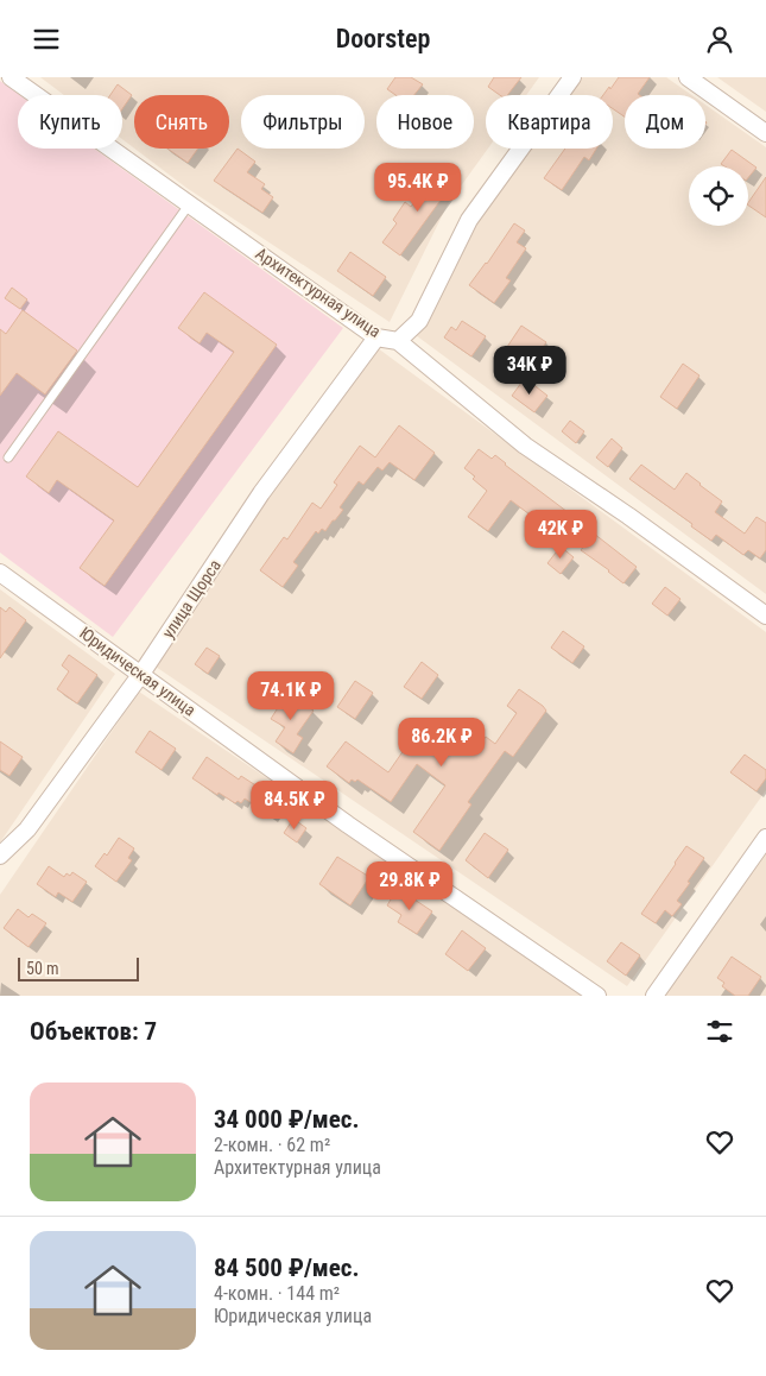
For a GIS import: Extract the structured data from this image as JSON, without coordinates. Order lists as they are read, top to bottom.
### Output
{
  "streets": {
    "street": ["Архитектурная улица", "улица Щорса", "Юридическая улица"]
  },
  "crossings": [
    ["Архитектурная улица", "улица Щорса"],
    ["улица Щорса", "Юридическая улица"]
  ],
  "scale_bar": "50 m",
  "page": {
    "header": "Doorstep",
    "chip": [
      "Купить",
      "Снять",
      "Фильтры",
      "Новое",
      "Квартира",
      "Дом"
    ],
    "price": [
      "95.4K ₽",
      "34K ₽",
      "42K ₽",
      "74.1K ₽",
      "86.2K ₽",
      "84.5K ₽",
      "29.8K ₽"
    ],
    "scale": "50 m",
    "heading": "Объектов: 7",
    "list": [
      {
        "name": "34 000 ₽/мес.",
        "note": "2-комн. · 62 m² · Архитектурная улица"
      },
      {
        "name": "84 500 ₽/мес.",
        "note": "4-комн. · 144 m² · Юридическая улица"
      }
    ]
  }
}
